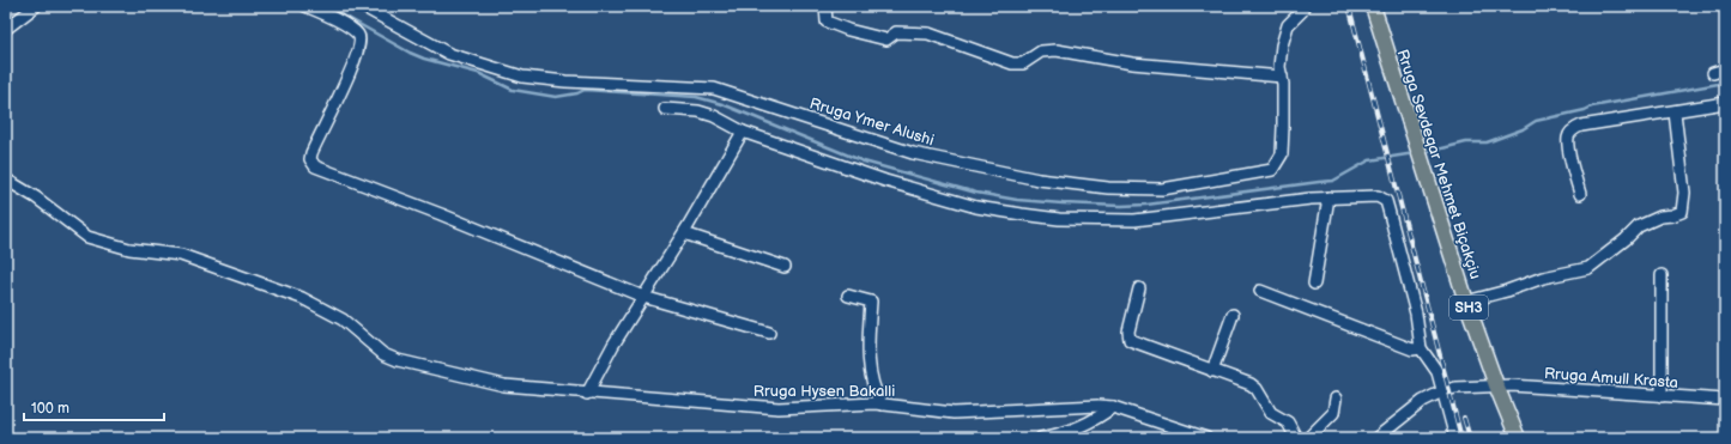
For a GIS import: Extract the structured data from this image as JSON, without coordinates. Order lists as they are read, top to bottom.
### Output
{
  "streets": {
    "main road": ["Rruga Sevdeqar Mehmet Biçakçiu", "SH3"],
    "street": ["Rruga Ymer Alushi", "Rruga Amull Krasta", "Rruga Hysen Bakalli"]
  },
  "crossings": [
    ["Rruga Sevdeqar Mehmet Biçakçiu", "Rruga Amull Krasta"]
  ],
  "scale_bar": "100 m"
}
